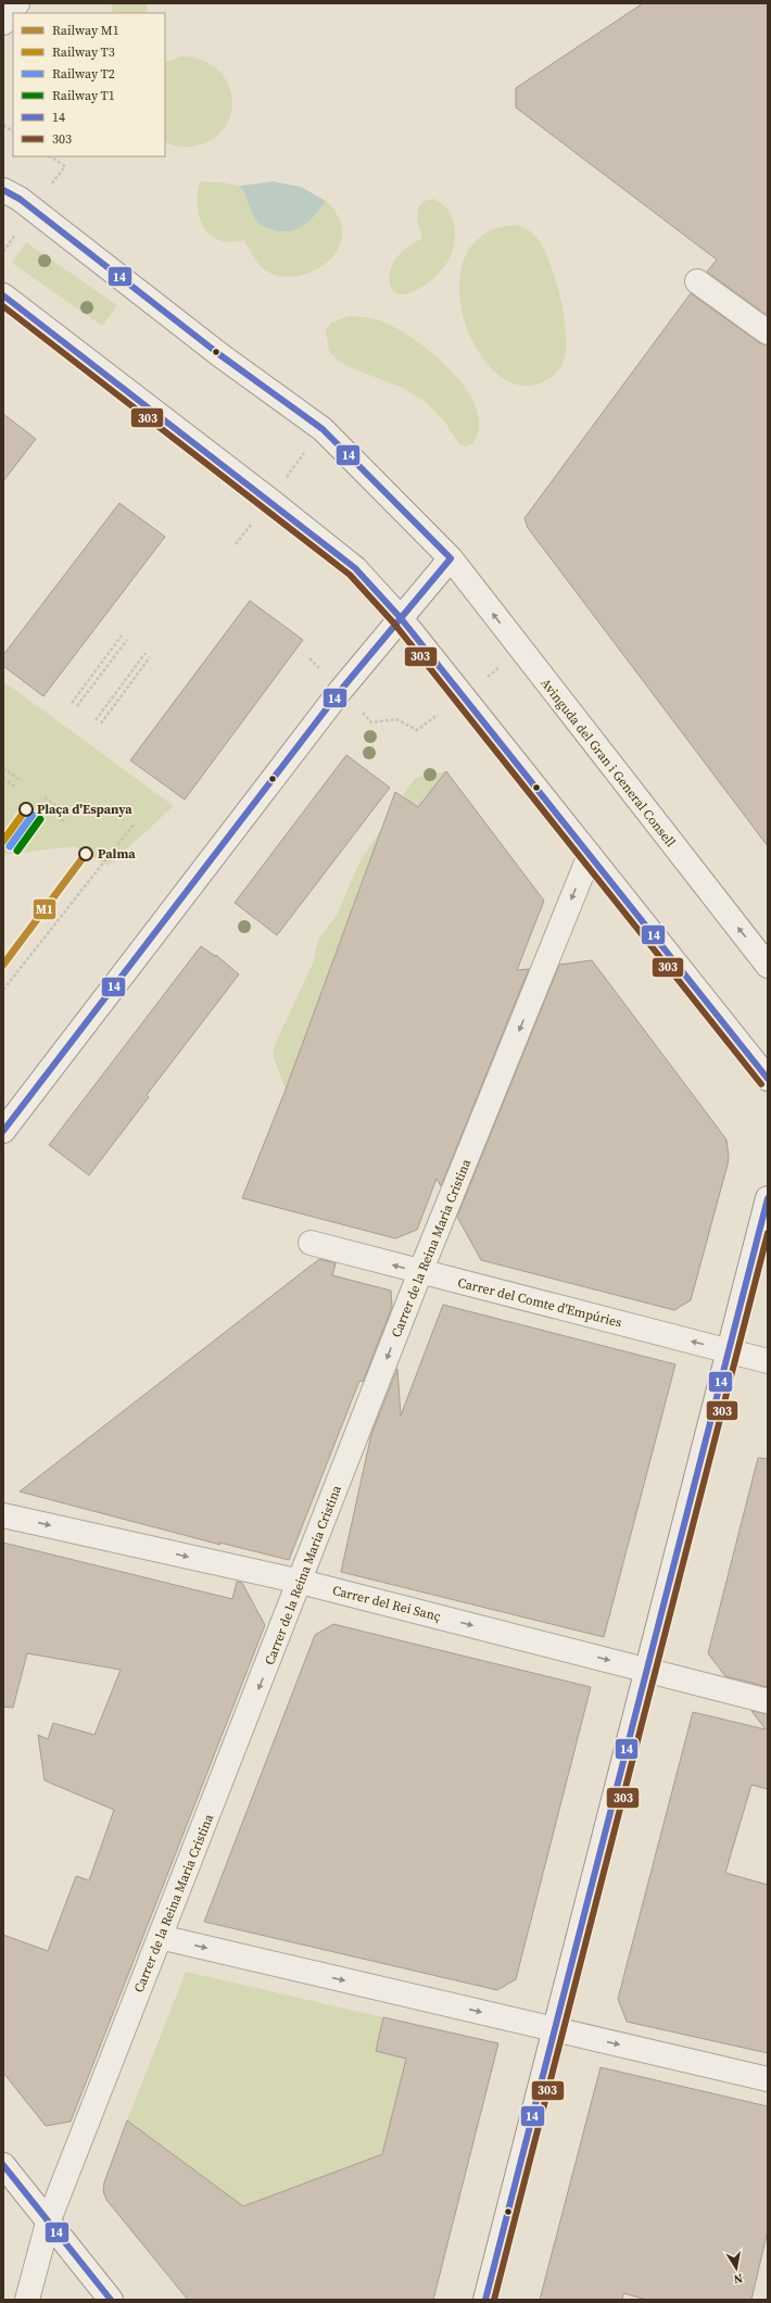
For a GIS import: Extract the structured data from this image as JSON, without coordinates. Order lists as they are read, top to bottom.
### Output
{
  "streets": {
    "street": [
      "Avinguda del Gran i General Consell",
      "Carrer de la Reina Maria Cristina",
      "Carrer del Comte d'Empúries",
      "Carrer del Rei Sanç"
    ]
  },
  "crossings": [
    ["Carrer de la Reina Maria Cristina", "Carrer del Comte d'Empúries"],
    ["Carrer de la Reina Maria Cristina", "Carrer del Rei Sanç"]
  ],
  "one_way": ["Carrer de la Reina Maria Cristina", "Carrer del Comte d'Empúries", "Carrer del Rei Sanç"],
  "places": ["Plaça d'Espanya", "Palma"],
  "lines": [
    "transit line 14",
    "transit line 303",
    "rail line T3",
    "rail line T2",
    "rail line T1",
    "rail line M1"
  ],
  "legend": [
    "Railway M1",
    "Railway T3",
    "Railway T2",
    "Railway T1",
    "14",
    "303"
  ],
  "north": "bottom"
}
